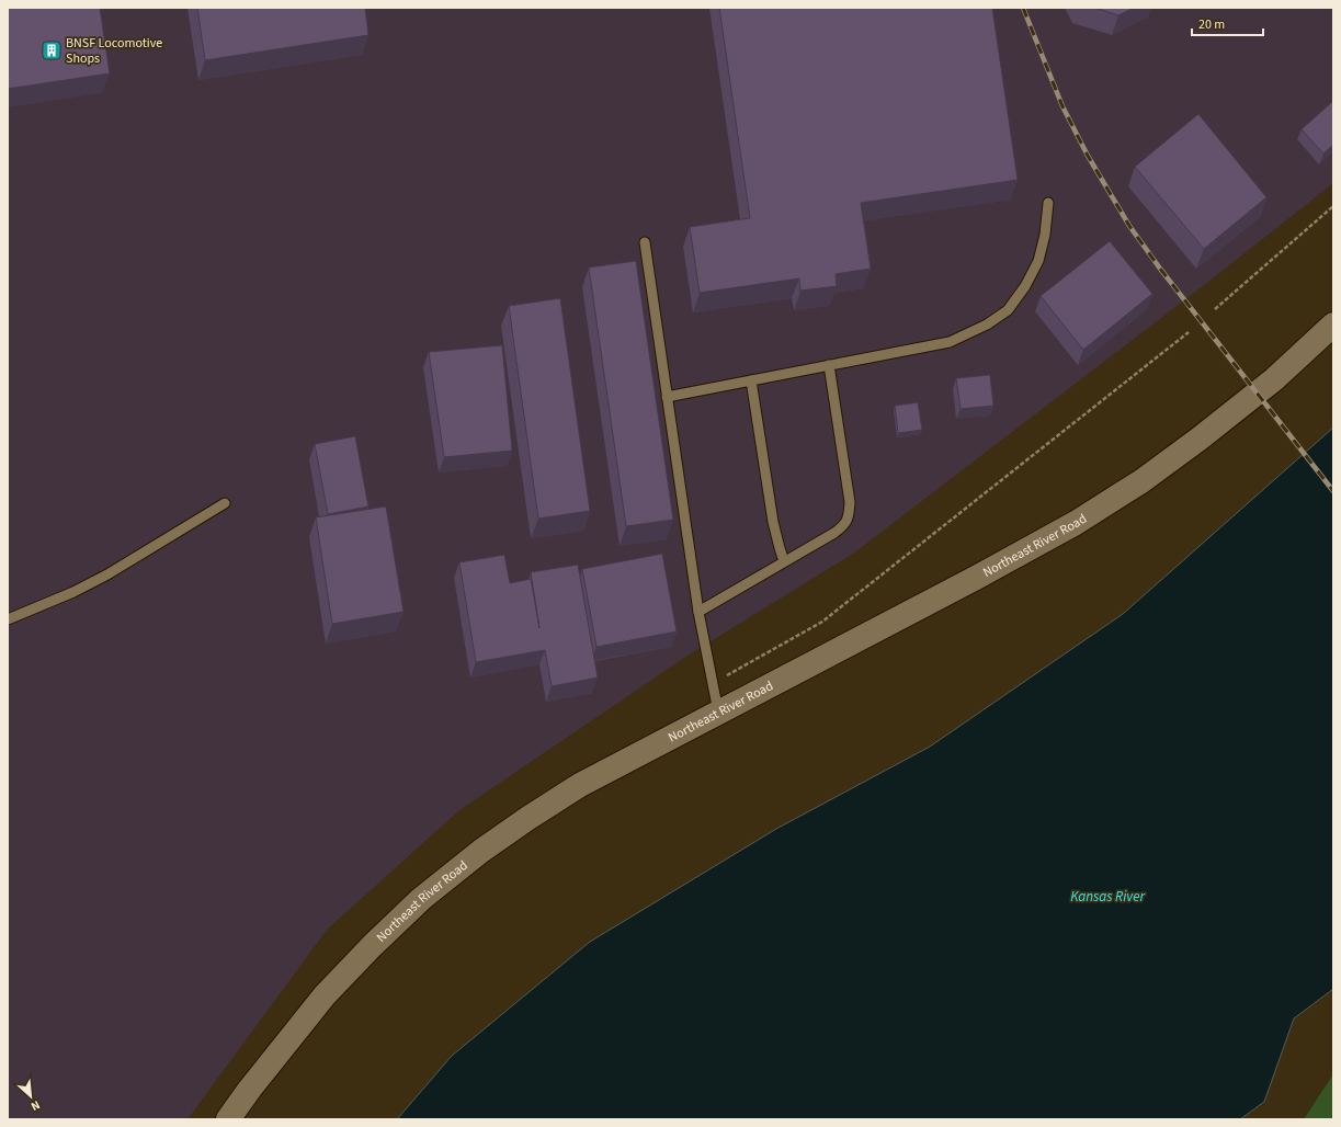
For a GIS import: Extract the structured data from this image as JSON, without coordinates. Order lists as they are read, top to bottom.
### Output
{
  "streets": {
    "street": ["Northeast River Road"]
  },
  "water": ["Kansas River"],
  "places": {
    "building": ["BNSF Locomotive Shops"]
  },
  "scale_bar": "20 m",
  "north": "bottom right"
}
